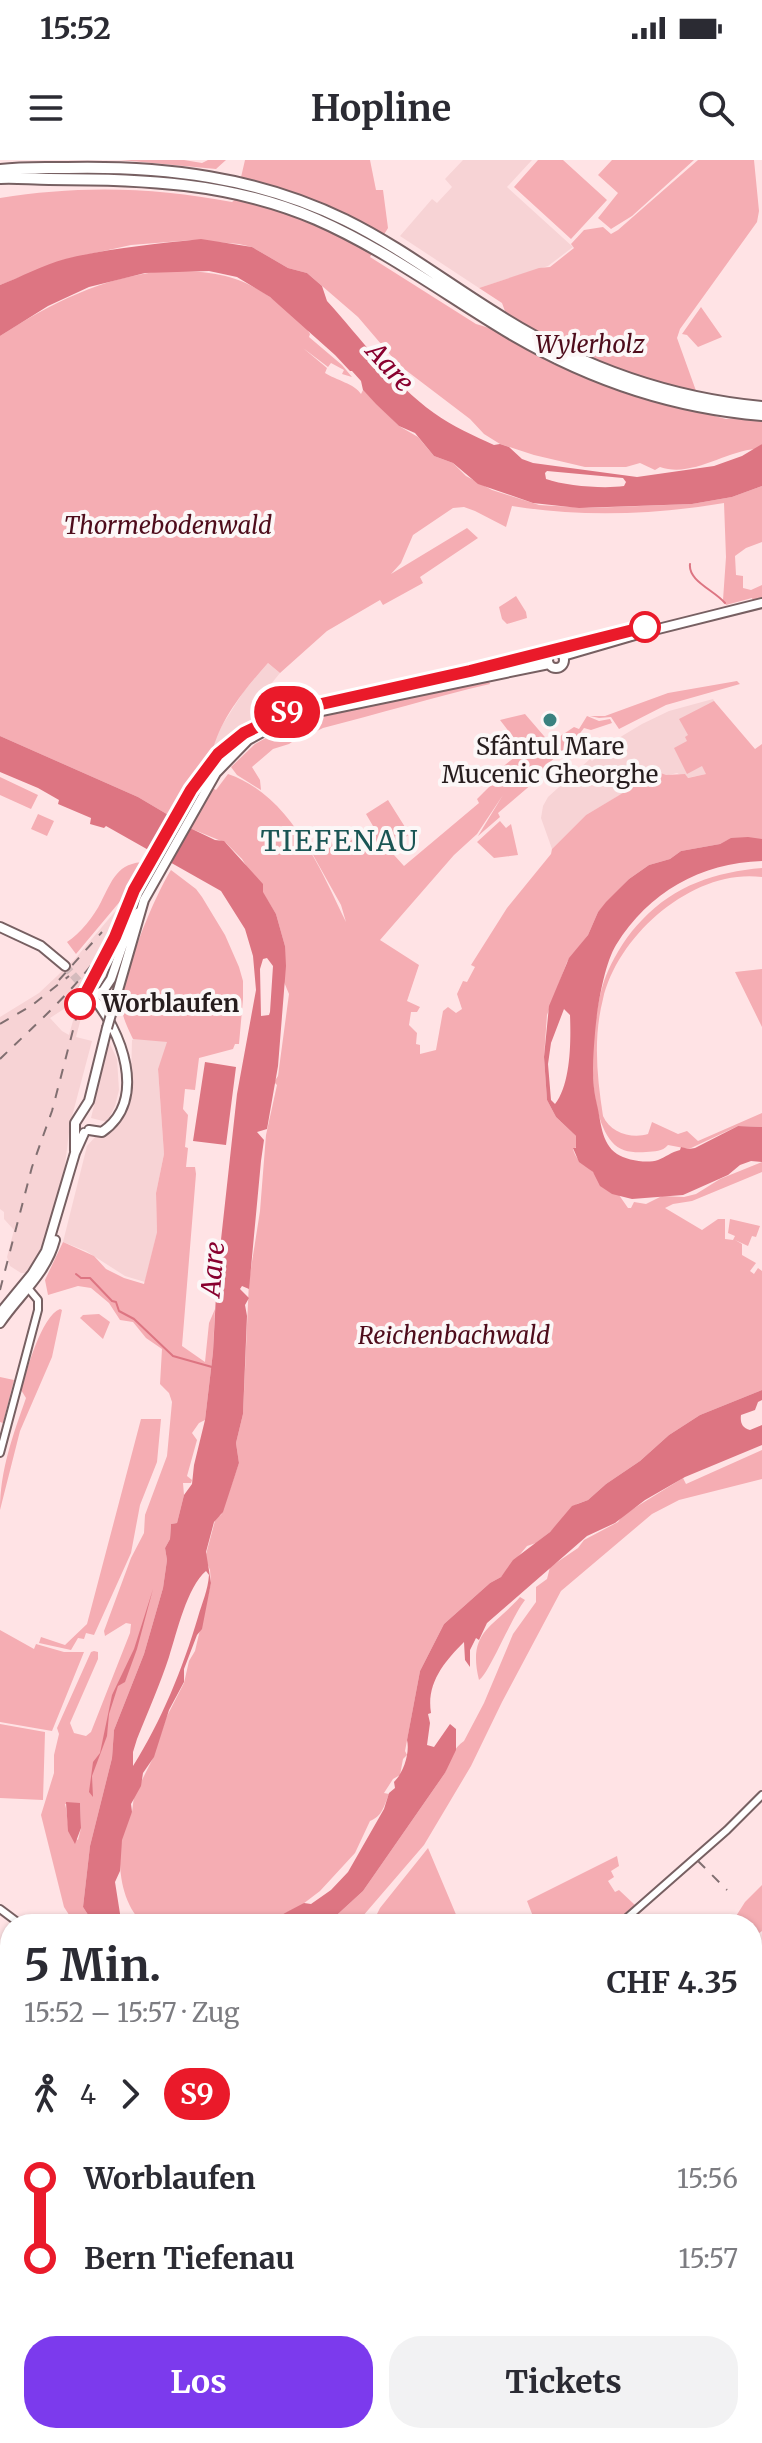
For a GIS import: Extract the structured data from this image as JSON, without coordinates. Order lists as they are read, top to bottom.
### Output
{
  "districts": ["TIEFENAU"],
  "water": ["Aare"],
  "parks": ["Wylerholz", "Thormebodenwald", "Reichenbachwald"],
  "places": ["Sfântul Mare Mucenic Gheorghe", "Worblaufen"],
  "page": {
    "status": "15:52",
    "header": "Hopline",
    "on_map": "S9",
    "heading": ["5 Min.", "15:52 – 15:57 · Zug", "CHF 4.35"],
    "legs": ["4", "S9"],
    "list": [
      {
        "name": "Worblaufen",
        "value": "15:56"
      },
      {
        "name": "Bern Tiefenau",
        "value": "15:57"
      }
    ],
    "buttons": ["Los", "Tickets"]
  }
}
